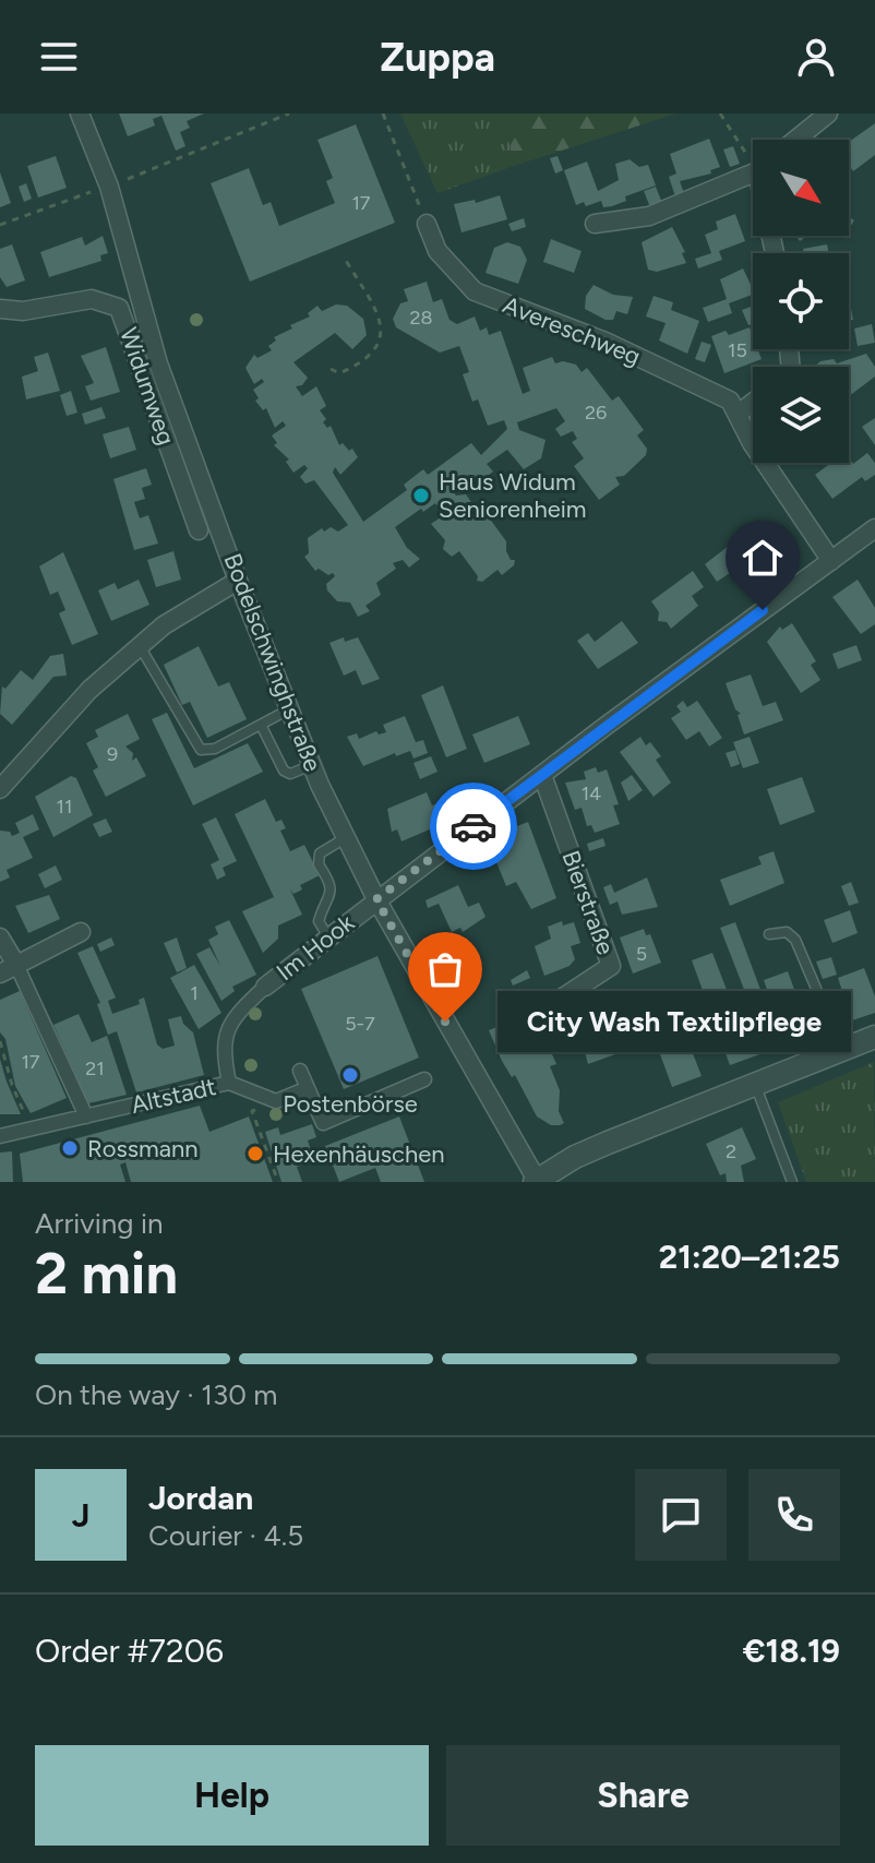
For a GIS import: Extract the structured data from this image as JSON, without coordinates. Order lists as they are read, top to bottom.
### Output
{
  "streets": {
    "street": [
      "Avereschweg",
      "Widumweg",
      "Bodelschwinghstraße",
      "Bierstraße",
      "Im Hook",
      "Altstadt"
    ]
  },
  "crossings": [
    ["Bodelschwinghstraße", "Im Hook"],
    ["Bierstraße", "Im Hook"],
    ["Im Hook", "Altstadt"]
  ],
  "places": [
    "Haus Widum Seniorenheim",
    "City Wash Textilpflege",
    "Postenbörse",
    "Rossmann",
    "Hexenhäuschen"
  ],
  "house_numbers": [
    "17",
    "28",
    "15",
    "26",
    "9",
    "14",
    "11",
    "5",
    "1",
    "5-7",
    "17",
    "21",
    "2"
  ],
  "north": "bottom right",
  "page": {
    "header": "Zuppa",
    "bubble": "City Wash Textilpflege",
    "heading": ["2 min", "Arriving in", "21:20–21:25"],
    "panel": [
      "Jordan",
      "Courier · 4.5",
      "Order #7206",
      "€18.19"
    ],
    "bar": "On the way · 130 m",
    "round": "J",
    "buttons": ["Help", "Share"]
  }
}
